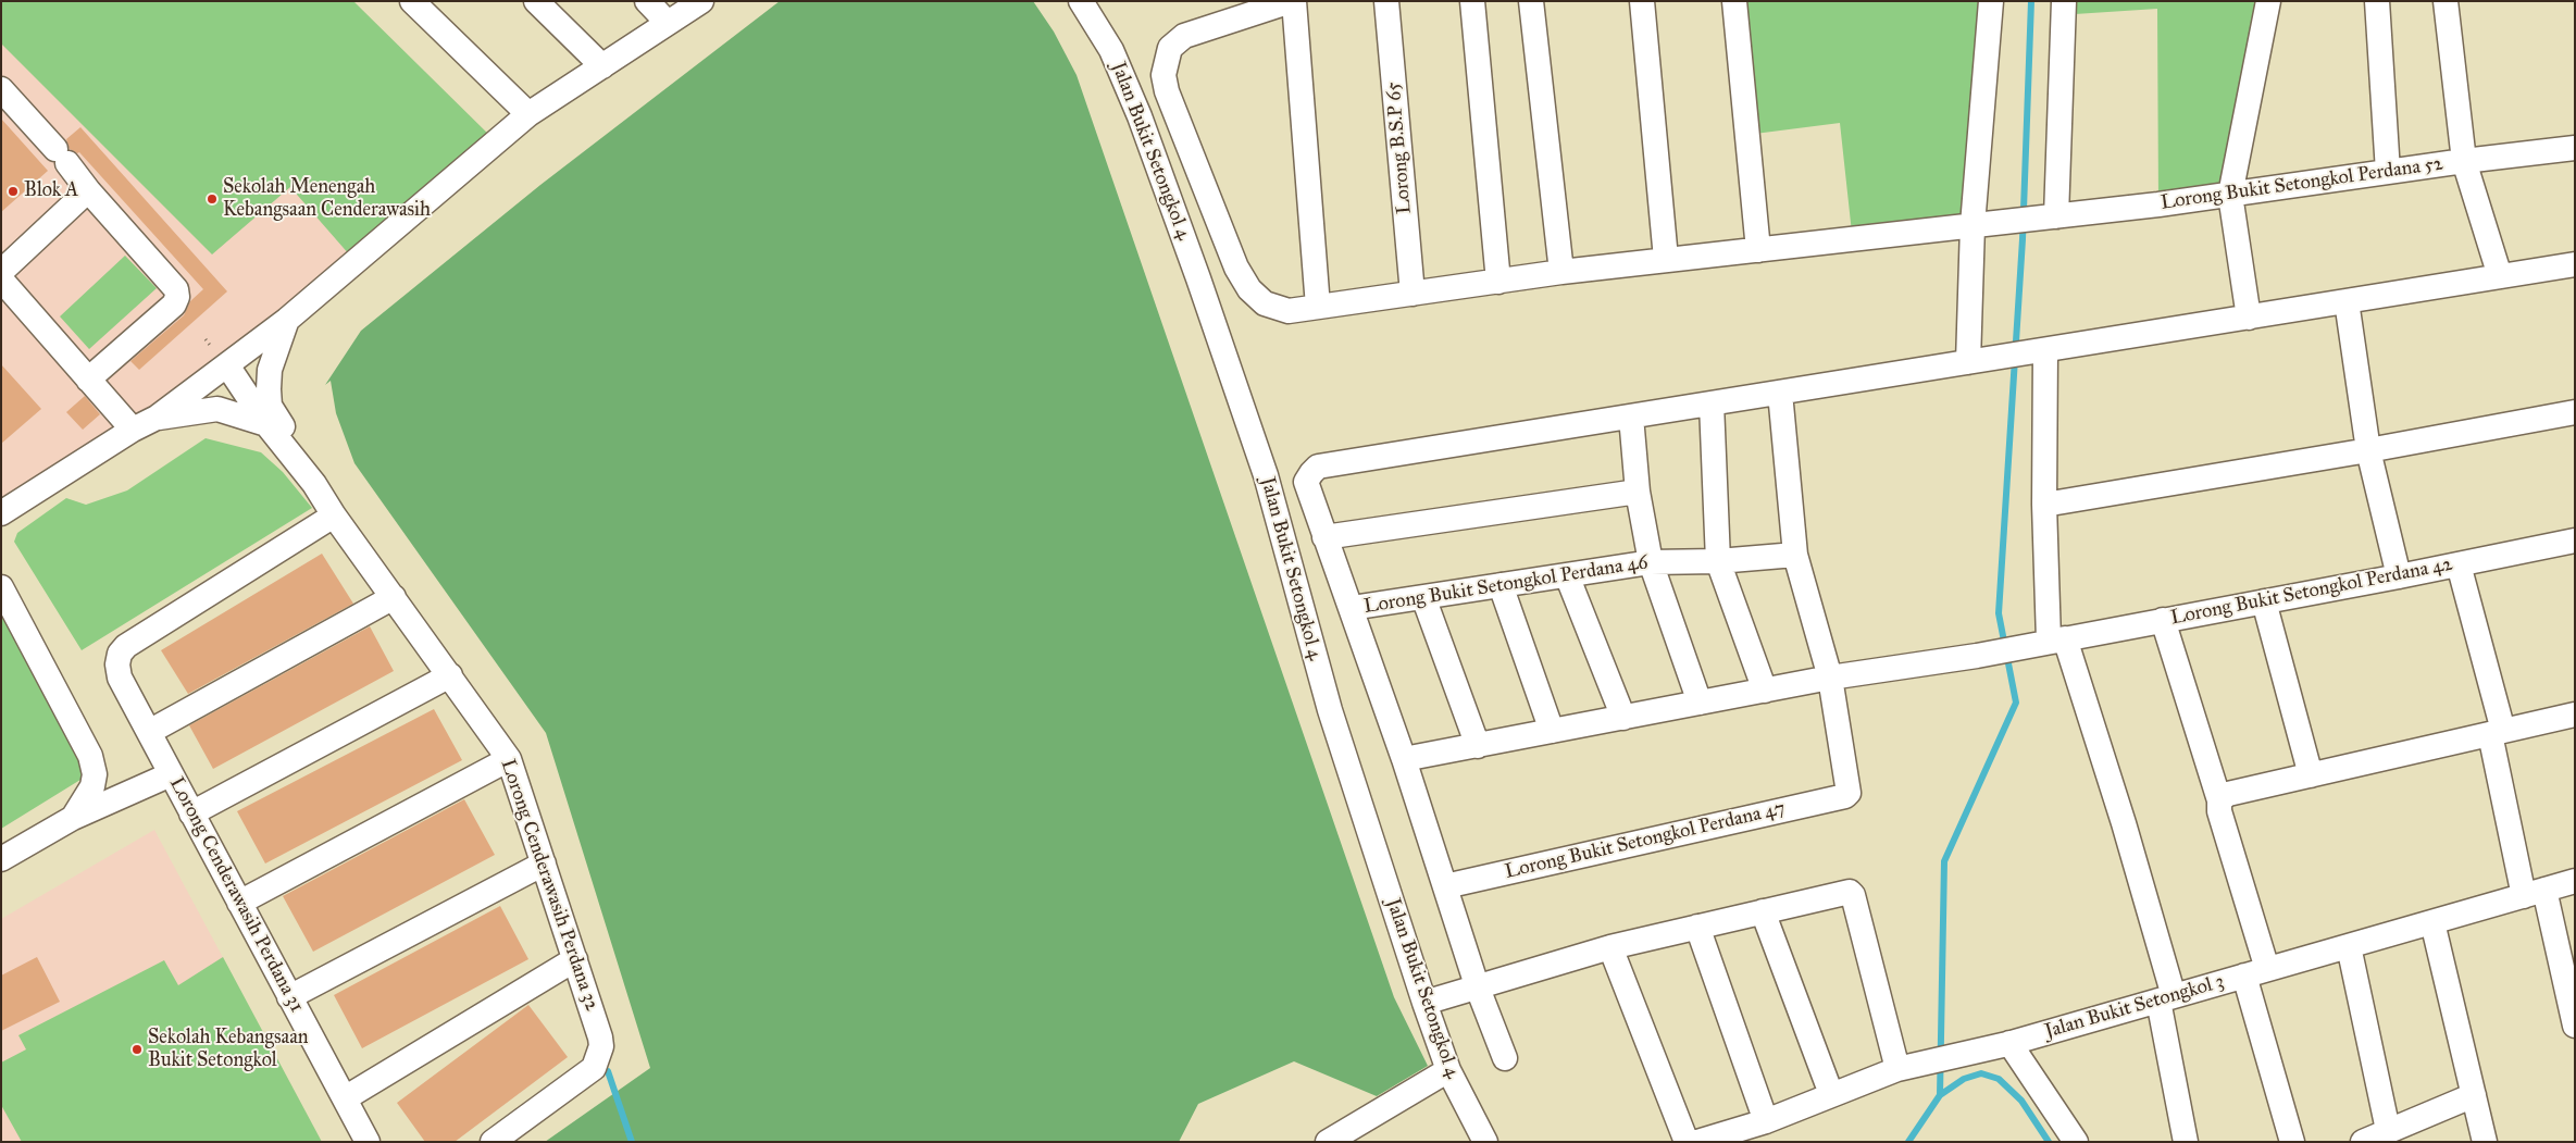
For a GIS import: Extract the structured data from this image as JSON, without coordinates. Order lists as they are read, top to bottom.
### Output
{
  "streets": {
    "street": [
      "Lorong B.S.P 65",
      "Jalan Bukit Setongkol 4",
      "Lorong Bukit Setongkol Perdana 52",
      "Lorong Bukit Setongkol Perdana 46",
      "Lorong Bukit Setongkol Perdana 42",
      "Lorong Bukit Setongkol Perdana 47",
      "Lorong Cenderawasih Perdana 32",
      "Lorong Cenderawasih Perdana 31",
      "Jalan Bukit Setongkol 3"
    ]
  },
  "crossings": [
    ["Lorong B.S.P 65", "Lorong Bukit Setongkol Perdana 52"],
    ["Lorong Bukit Setongkol Perdana 46", "Lorong Bukit Setongkol Perdana 42"],
    ["Lorong Bukit Setongkol Perdana 46", "Lorong Bukit Setongkol Perdana 47"],
    ["Lorong Bukit Setongkol Perdana 42", "Lorong Bukit Setongkol Perdana 47"],
    ["Lorong Cenderawasih Perdana 32", "Lorong Cenderawasih Perdana 31"]
  ],
  "places": ["Blok A", "Sekolah Menengah Kebangsaan Cenderawasih", "Sekolah Kebangsaan Bukit Setongkol"]
}
